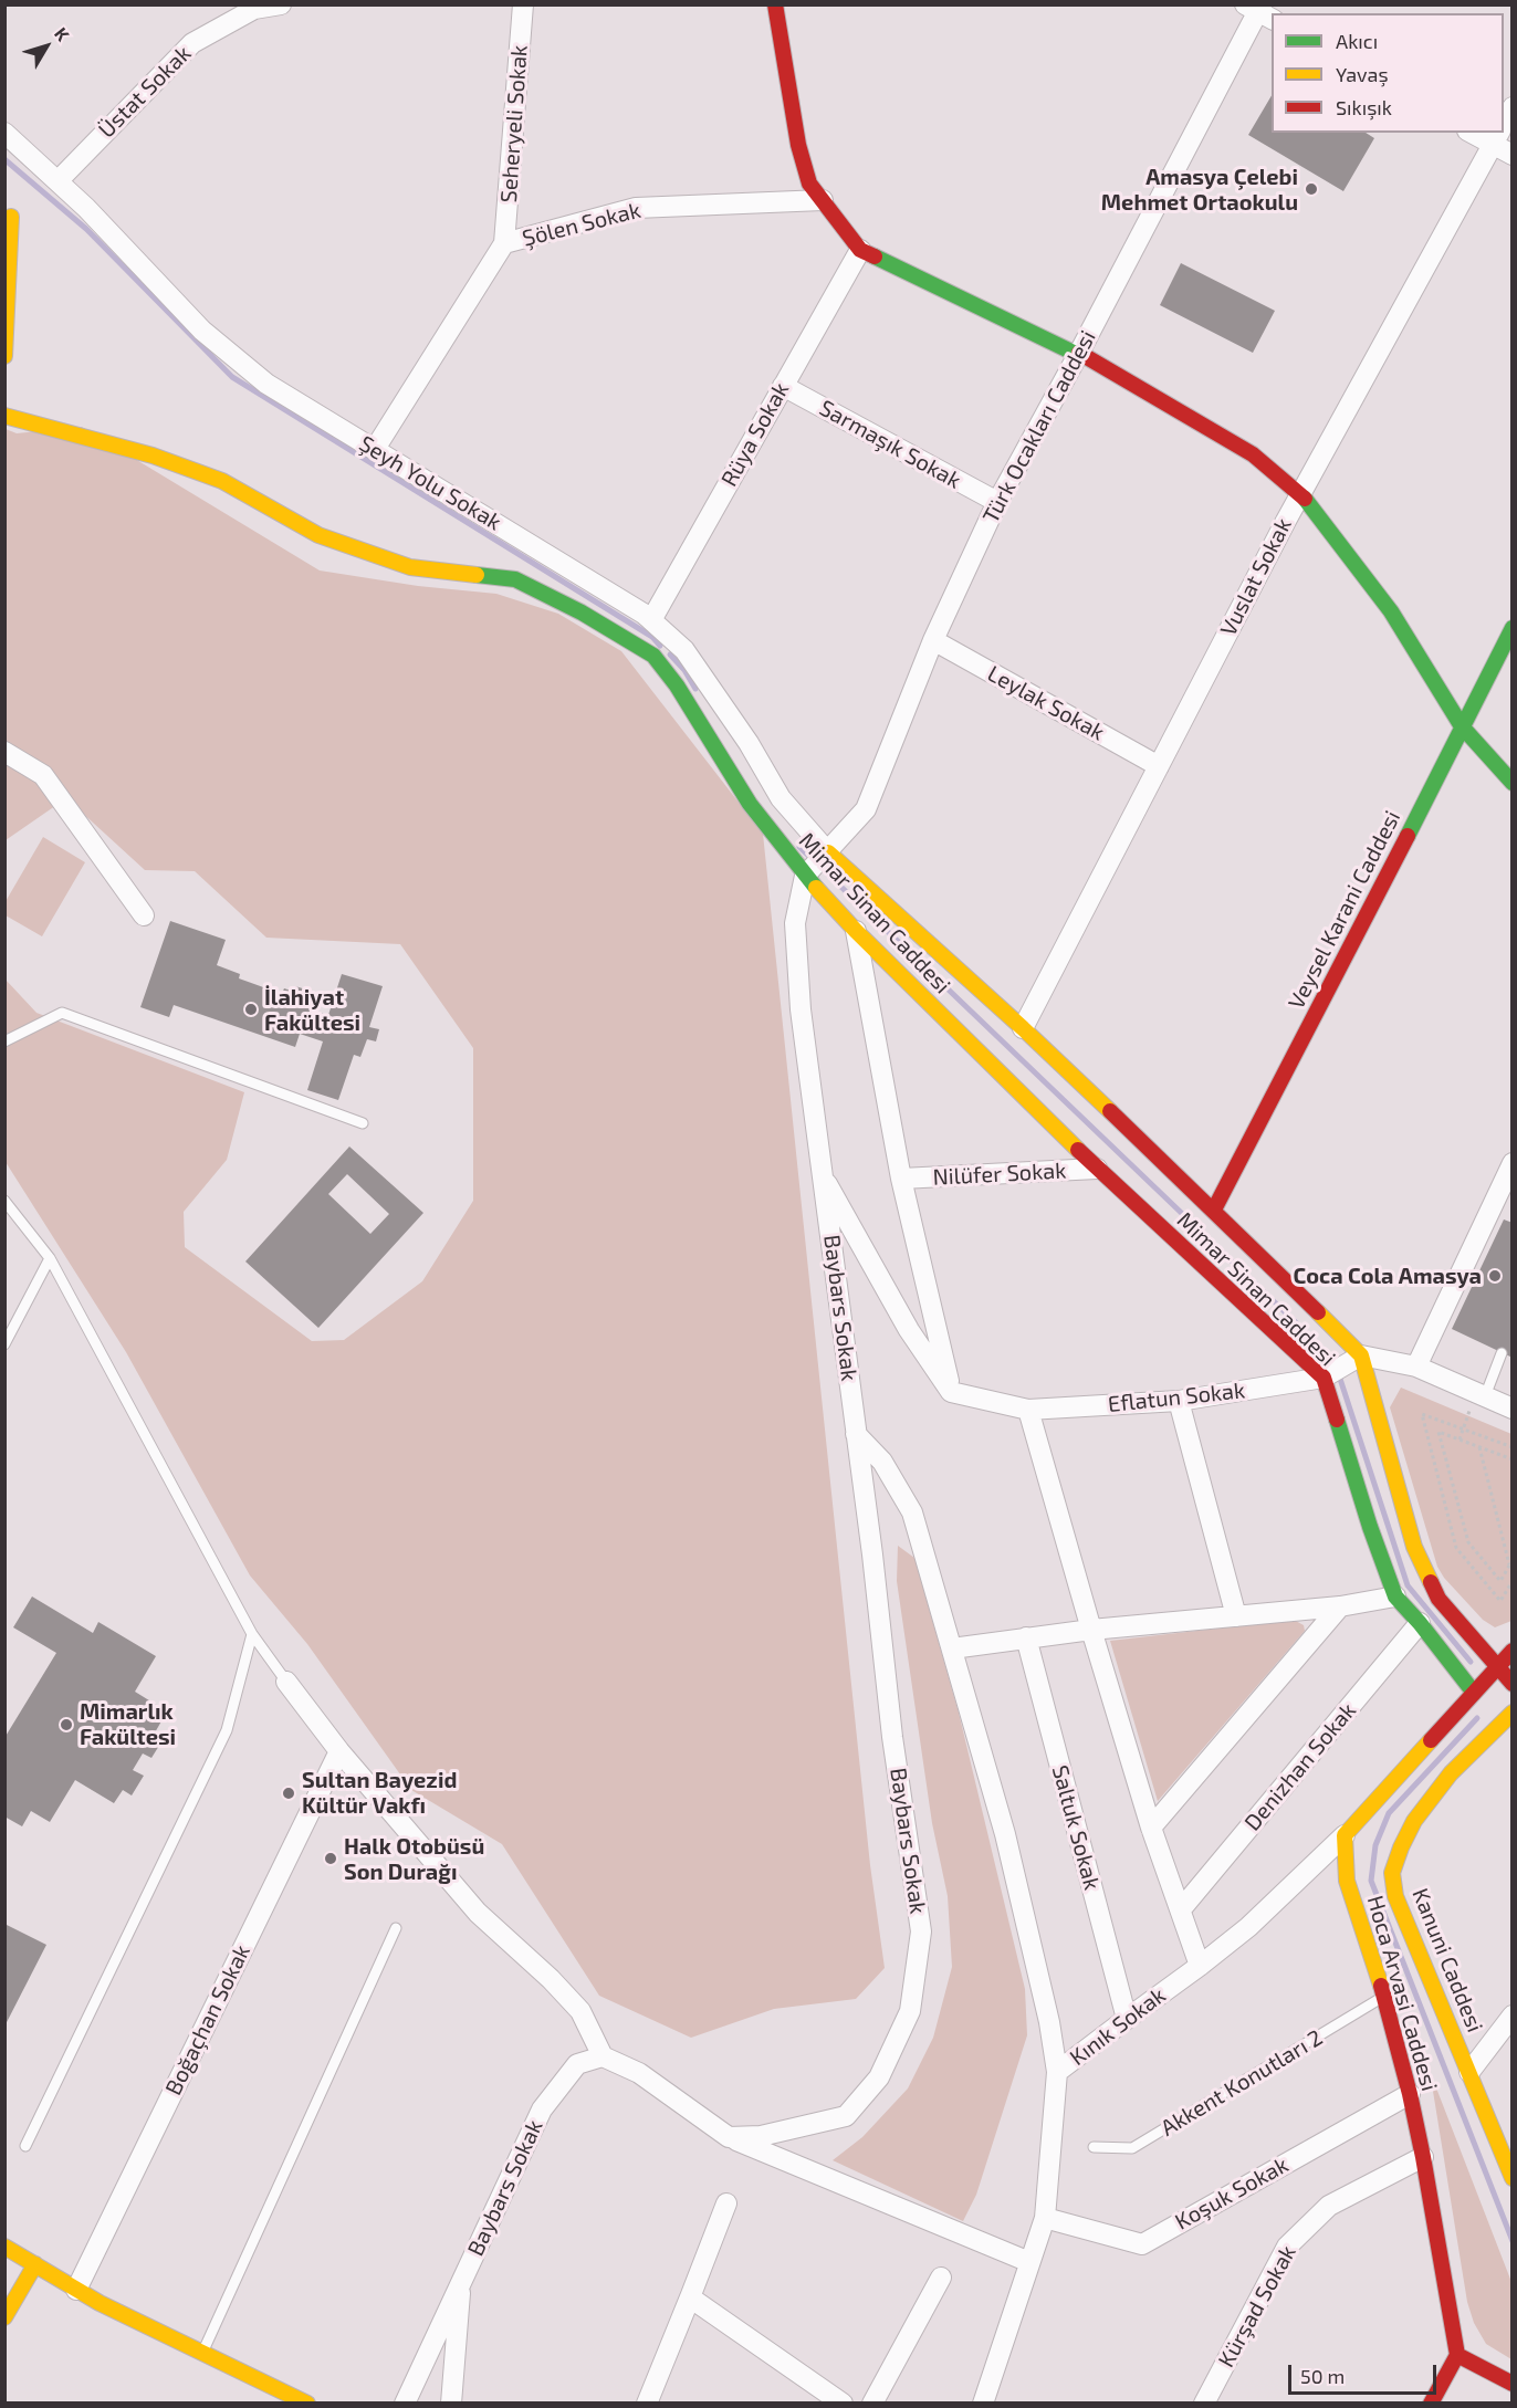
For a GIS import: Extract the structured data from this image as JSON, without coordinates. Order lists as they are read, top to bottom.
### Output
{
  "streets": {
    "street": [
      "Üstat Sokak",
      "Seheryeli Sokak",
      "Şölen Sokak",
      "Türk Ocakları Caddesi",
      "Rüya Sokak",
      "Sarmaşık Sokak",
      "Şeyh Yolu Sokak",
      "Vuslat Sokak",
      "Leylak Sokak",
      "Veysel Karani Caddesi",
      "Mimar Sinan Caddesi",
      "Nilüfer Sokak",
      "Baybars Sokak",
      "Eflatun Sokak",
      "Denizhan Sokak",
      "Saltuk Sokak",
      "Kanuni Caddesi",
      "Hoca Arvasi Caddesi",
      "Boğaçhan Sokak",
      "Kınık Sokak",
      "Koşuk Sokak",
      "Kürşad Sokak"
    ],
    "lane": ["Akkent Konutları 2"]
  },
  "crossings": [
    ["Üstat Sokak", "Şeyh Yolu Sokak"],
    ["Seheryeli Sokak", "Şölen Sokak"],
    ["Şölen Sokak", "Şeyh Yolu Sokak"],
    ["Türk Ocakları Caddesi", "Sarmaşık Sokak"],
    ["Türk Ocakları Caddesi", "Şeyh Yolu Sokak"],
    ["Türk Ocakları Caddesi", "Leylak Sokak"],
    ["Türk Ocakları Caddesi", "Mimar Sinan Caddesi"],
    ["Türk Ocakları Caddesi", "Baybars Sokak"],
    ["Rüya Sokak", "Sarmaşık Sokak"],
    ["Rüya Sokak", "Şeyh Yolu Sokak"],
    ["Şeyh Yolu Sokak", "Mimar Sinan Caddesi"],
    ["Vuslat Sokak", "Leylak Sokak"],
    ["Vuslat Sokak", "Mimar Sinan Caddesi"],
    ["Veysel Karani Caddesi", "Mimar Sinan Caddesi"],
    ["Mimar Sinan Caddesi", "Nilüfer Sokak"],
    ["Mimar Sinan Caddesi", "Baybars Sokak"],
    ["Mimar Sinan Caddesi", "Eflatun Sokak"],
    ["Mimar Sinan Caddesi", "Denizhan Sokak"],
    ["Saltuk Sokak", "Kınık Sokak"],
    ["Hoca Arvasi Caddesi", "Kınık Sokak"],
    ["Hoca Arvasi Caddesi", "Akkent Konutları 2"],
    ["Hoca Arvasi Caddesi", "Koşuk Sokak"],
    ["Hoca Arvasi Caddesi", "Kürşad Sokak"],
    ["Kınık Sokak", "Koşuk Sokak"]
  ],
  "places": [
    "Amasya Çelebi Mehmet Ortaokulu",
    "İlahiyat Fakültesi",
    "Coca Cola Amasya",
    "Mimarlık Fakültesi",
    "Sultan Bayezid Kültür Vakfı",
    "Halk Otobüsü Son Durağı"
  ],
  "legend": ["Akıcı", "Yavaş", "Sıkışık"],
  "scale_bar": "50 m",
  "north": "top right"
}
